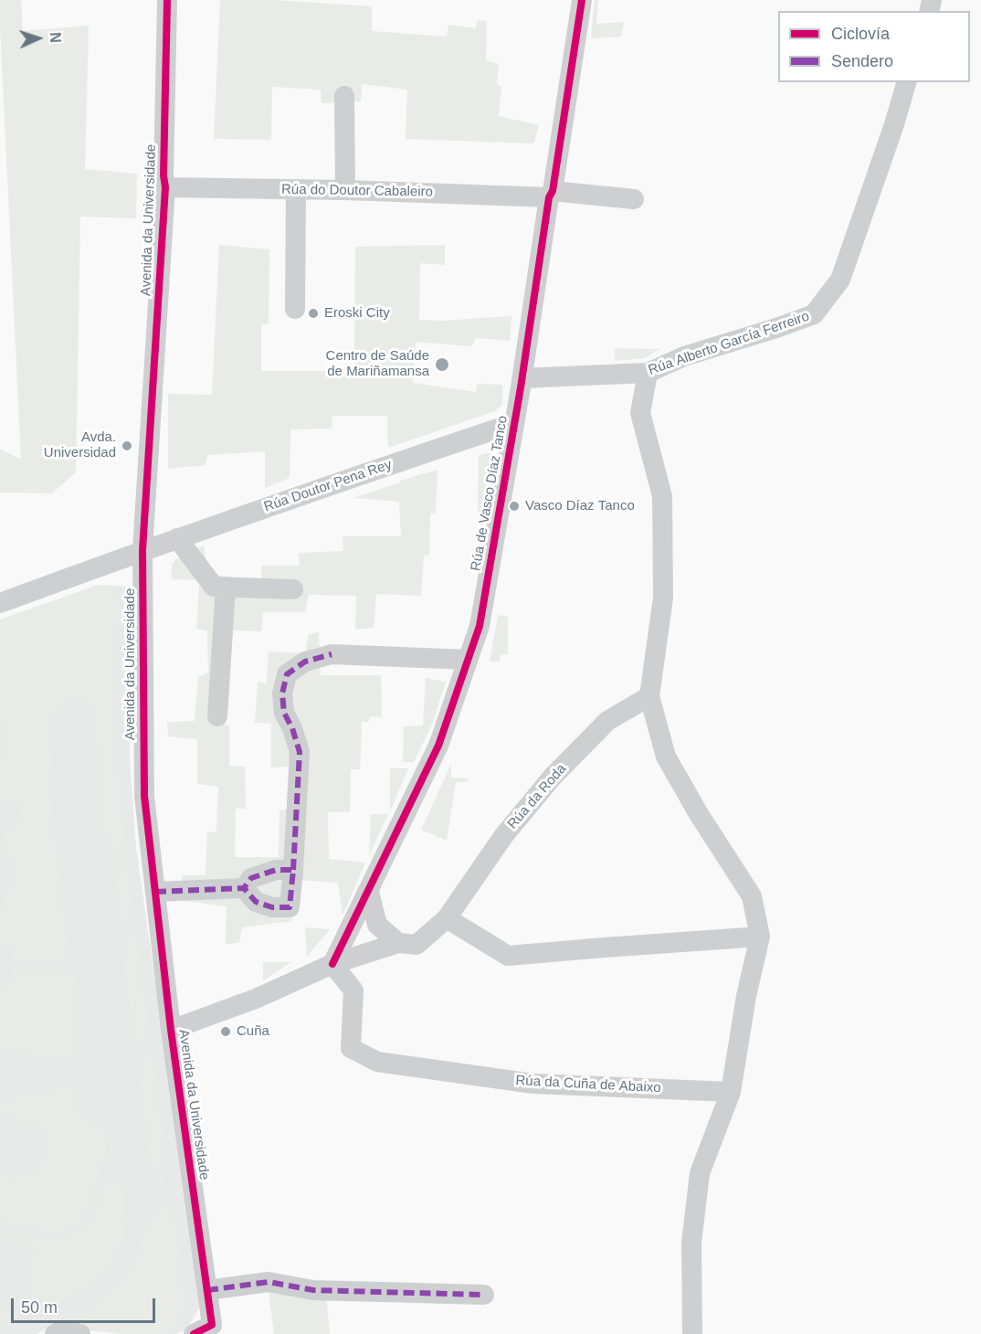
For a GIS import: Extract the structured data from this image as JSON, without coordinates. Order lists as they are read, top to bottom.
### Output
{
  "streets": {
    "street": [
      "Rúa do Doutor Cabaleiro",
      "Avenida da Universidade",
      "Rúa Alberto García Ferreiro",
      "Rúa Doutor Pena Rey",
      "Rúa de Vasco Díaz Tanco",
      "Rúa da Roda",
      "Rúa da Cuña de Abaixo"
    ]
  },
  "crossings": [
    ["Rúa do Doutor Cabaleiro", "Avenida da Universidade"],
    ["Rúa do Doutor Cabaleiro", "Rúa de Vasco Díaz Tanco"],
    ["Avenida da Universidade", "Rúa Doutor Pena Rey"],
    ["Rúa Alberto García Ferreiro", "Rúa de Vasco Díaz Tanco"],
    ["Rúa Doutor Pena Rey", "Rúa de Vasco Díaz Tanco"],
    ["Rúa de Vasco Díaz Tanco", "Rúa da Roda"],
    ["Rúa de Vasco Díaz Tanco", "Rúa da Cuña de Abaixo"],
    ["Rúa da Roda", "Rúa da Cuña de Abaixo"]
  ],
  "places": [
    "Eroski City",
    "Centro de Saúde de Mariñamansa",
    "Avda. Universidad",
    "Vasco Díaz Tanco",
    "Cuña"
  ],
  "legend": ["Ciclovía", "Sendero"],
  "scale_bar": "50 m",
  "north": "right"
}
